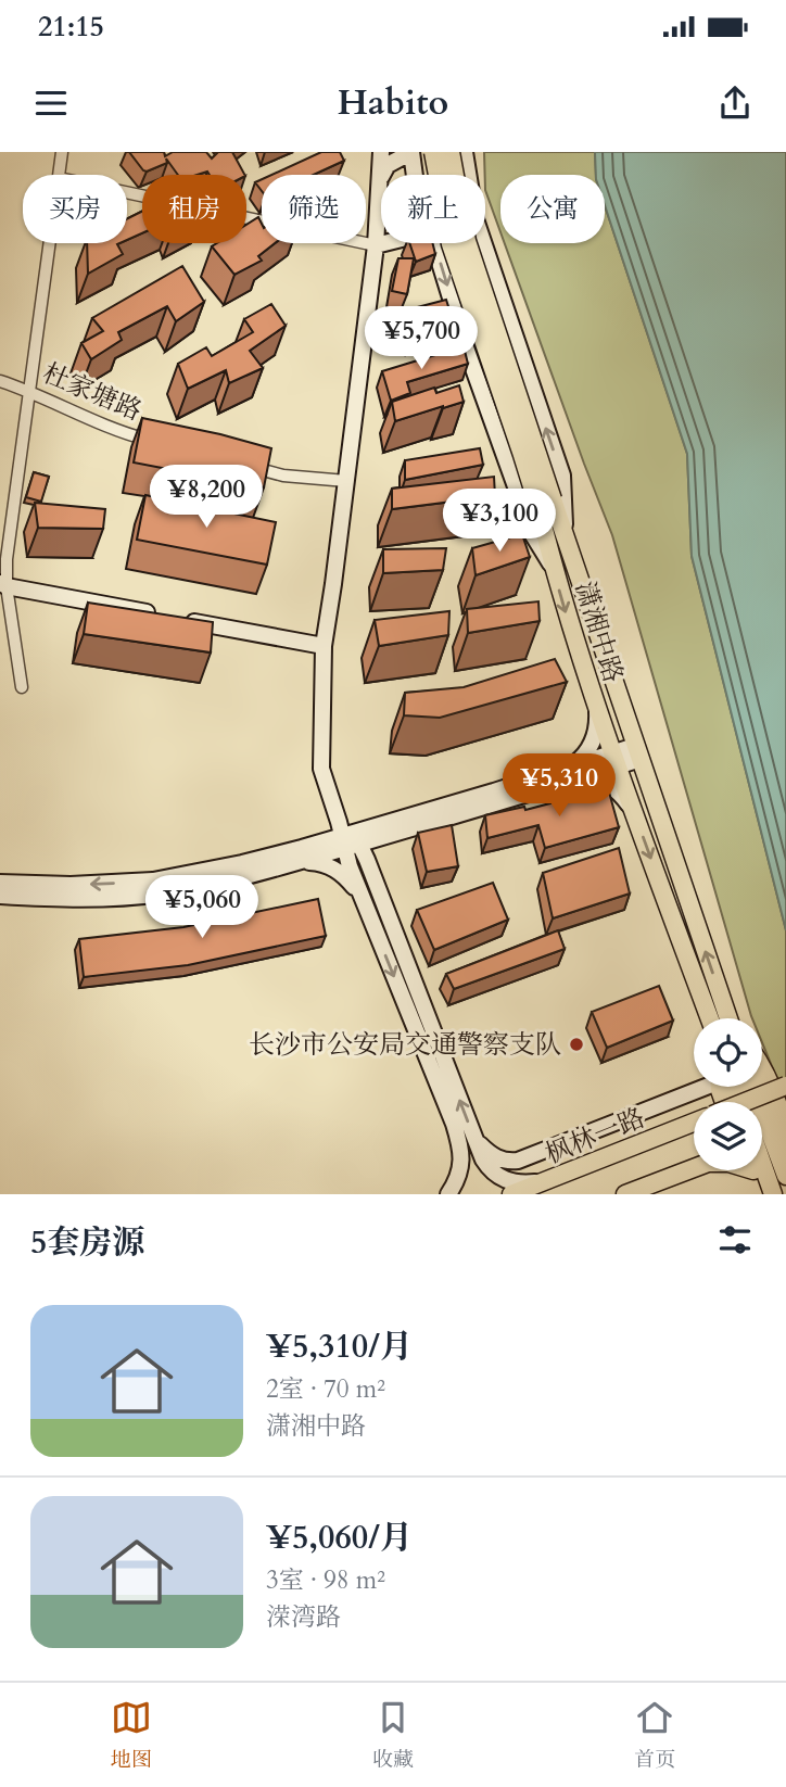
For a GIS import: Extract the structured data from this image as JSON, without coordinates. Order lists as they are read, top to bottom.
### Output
{
  "streets": {
    "main road": ["潇湘中路", "枫林一路"],
    "street": ["杜家塘路"]
  },
  "places": ["长沙市公安局交通警察支队"],
  "page": {
    "status": "21:15",
    "header": "Habito",
    "chip": [
      "买房",
      "租房",
      "筛选",
      "新上",
      "公寓"
    ],
    "price": [
      "¥5,700",
      "¥8,200",
      "¥3,100",
      "¥5,310",
      "¥5,060"
    ],
    "heading": "5套房源",
    "list": [
      {
        "name": "¥5,310/月",
        "note": "2室 · 70 m² · 潇湘中路"
      },
      {
        "name": "¥5,060/月",
        "note": "3室 · 98 m² · 溁湾路"
      }
    ],
    "tabs": ["地图", "收藏", "首页"]
  }
}
